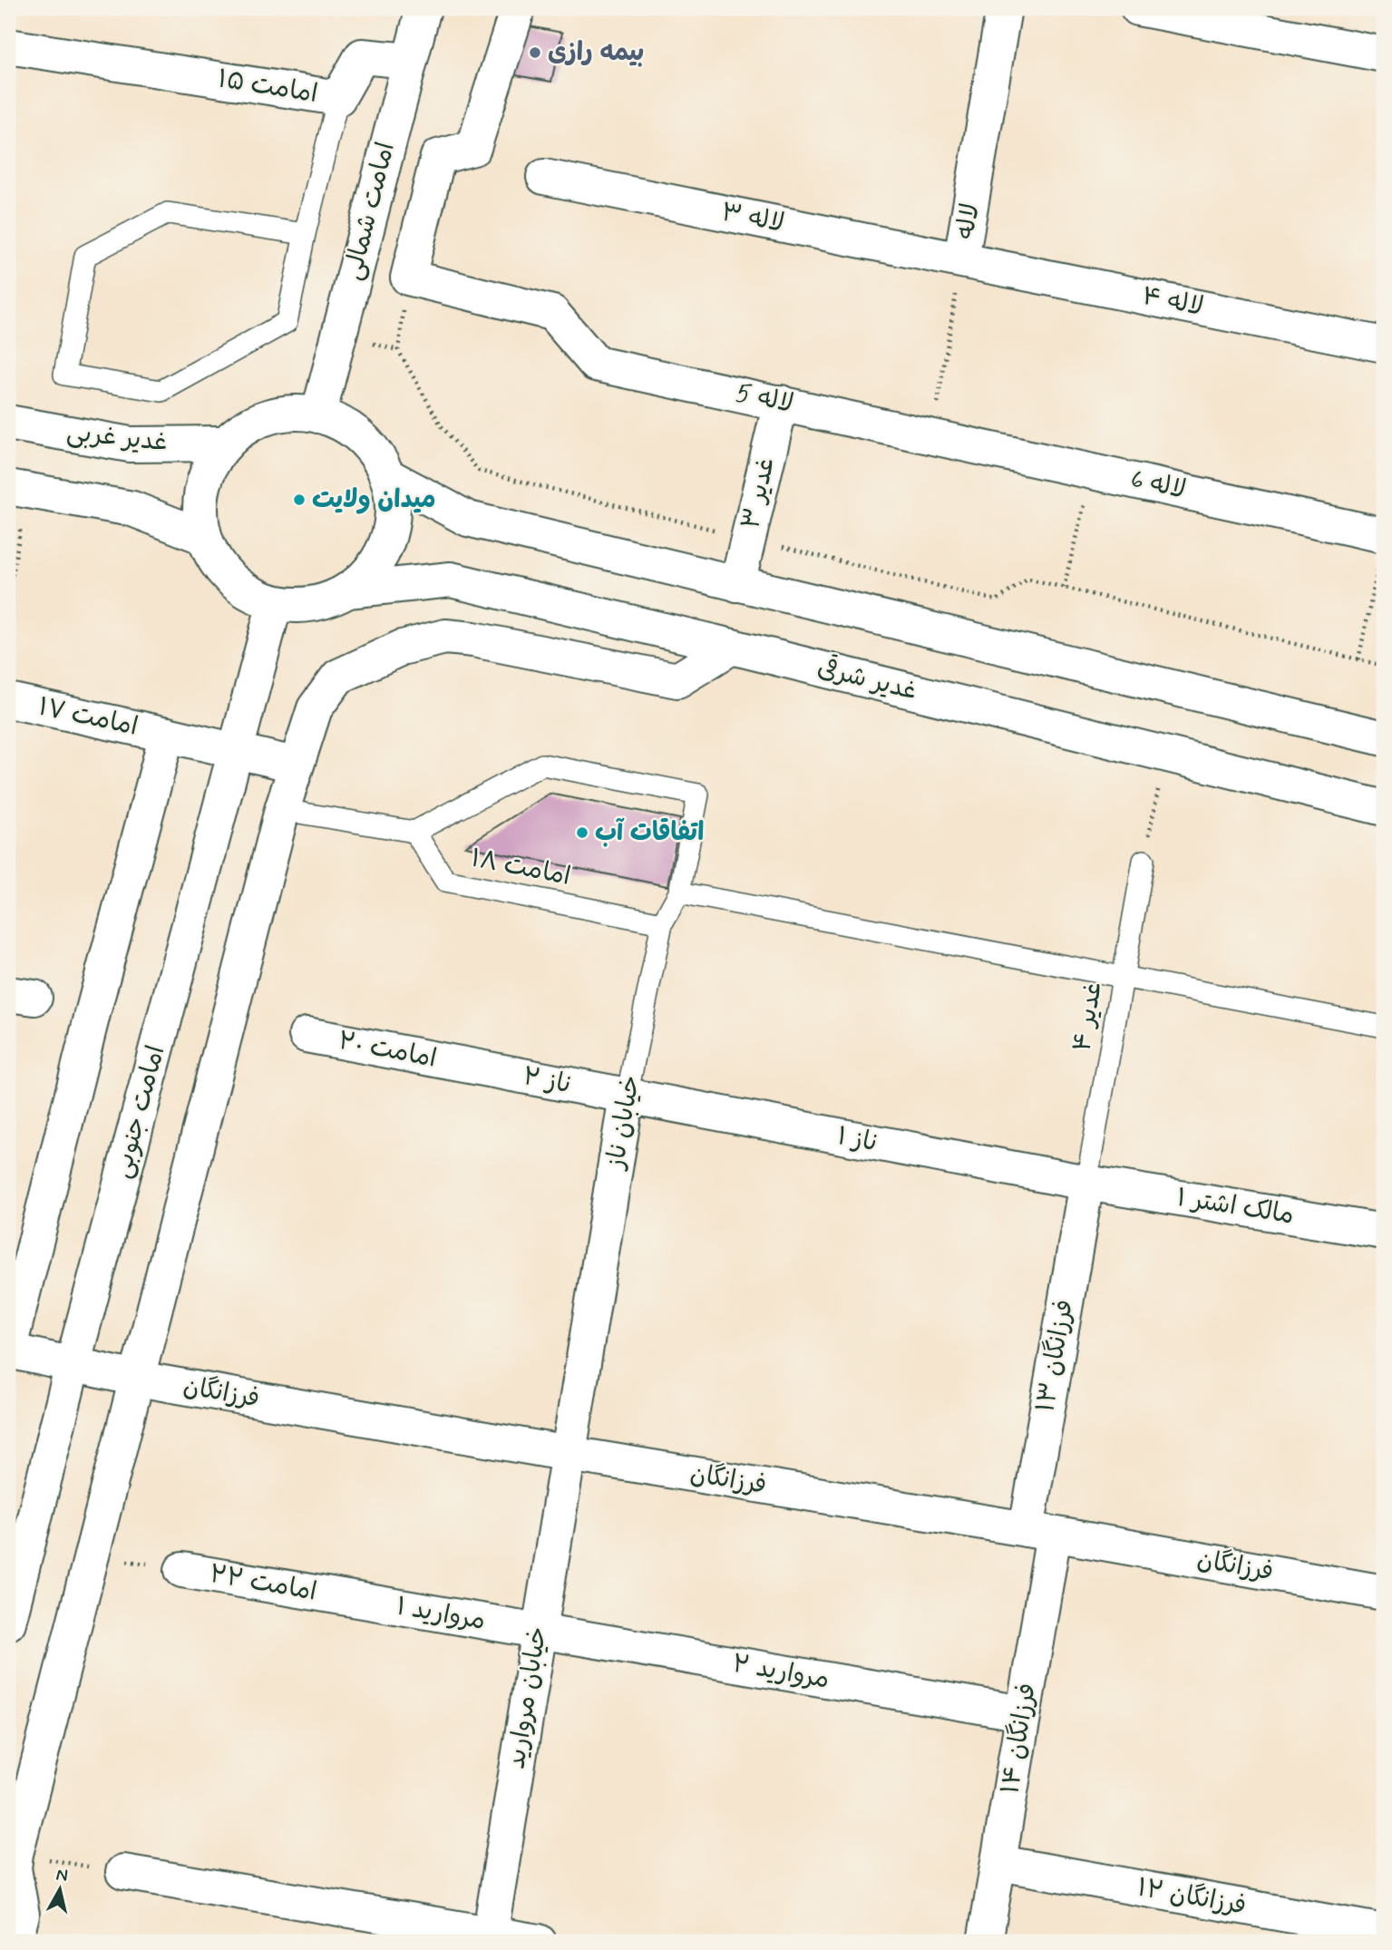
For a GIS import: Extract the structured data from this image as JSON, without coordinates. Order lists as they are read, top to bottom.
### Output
{
  "streets": {
    "street": [
      "امامت ۱۵",
      "امامت شمالی",
      "لاله ۳",
      "لاله",
      "لاله ۴",
      "لاله 5",
      "غدیر غربی",
      "لاله 6",
      "غدیر ۳",
      "غدیر شرقی",
      "امامت ۱۷",
      "امامت ۲۰",
      "ناز ۲",
      "امامت جنوبی",
      "خیابان ناز",
      "ناز ۱",
      "مالک اشتر ۱",
      "فرزانگان ۱۳",
      "فرزانگان",
      "امامت ۲۲",
      "مروارید ۱",
      "مروارید ۲",
      "خیابان مروارید",
      "فرزانگان ۱۴",
      "فرزانگان ۱۲"
    ],
    "lane": ["امامت ۱۸", "غدیر ۴"]
  },
  "crossings": [
    ["امامت ۱۵", "امامت شمالی"],
    ["امامت شمالی", "غدیر غربی"],
    ["امامت شمالی", "غدیر شرقی"],
    ["امامت شمالی", "امامت جنوبی"],
    ["لاله ۳", "لاله"],
    ["لاله ۳", "لاله ۴"],
    ["لاله", "لاله ۴"],
    ["لاله", "لاله 5"],
    ["لاله", "لاله 6"],
    ["لاله 5", "لاله 6"],
    ["لاله 5", "غدیر ۳"],
    ["غدیر غربی", "غدیر شرقی"],
    ["غدیر غربی", "امامت جنوبی"],
    ["غدیر شرقی", "امامت جنوبی"],
    ["امامت ۱۷", "امامت جنوبی"],
    ["امامت ۱۸", "خیابان ناز"],
    ["غدیر ۴", "ناز ۱"],
    ["غدیر ۴", "مالک اشتر ۱"],
    ["غدیر ۴", "فرزانگان ۱۳"],
    ["امامت ۲۰", "ناز ۲"],
    ["ناز ۲", "خیابان ناز"],
    ["ناز ۲", "ناز ۱"],
    ["امامت جنوبی", "فرزانگان"],
    ["خیابان ناز", "ناز ۱"],
    ["خیابان ناز", "فرزانگان"],
    ["خیابان ناز", "خیابان مروارید"],
    ["ناز ۱", "مالک اشتر ۱"],
    ["ناز ۱", "فرزانگان ۱۳"],
    ["مالک اشتر ۱", "فرزانگان ۱۳"],
    ["فرزانگان ۱۳", "فرزانگان"],
    ["فرزانگان ۱۳", "فرزانگان ۱۴"],
    ["فرزانگان", "خیابان مروارید"],
    ["فرزانگان", "فرزانگان ۱۴"],
    ["امامت ۲۲", "مروارید ۱"],
    ["مروارید ۱", "مروارید ۲"],
    ["مروارید ۱", "خیابان مروارید"],
    ["مروارید ۲", "خیابان مروارید"],
    ["مروارید ۲", "فرزانگان ۱۴"],
    ["فرزانگان ۱۴", "فرزانگان ۱۲"]
  ],
  "places": ["بیمه رازی", "میدان ولایت", "اتفاقات آب"],
  "north": "top"
}
